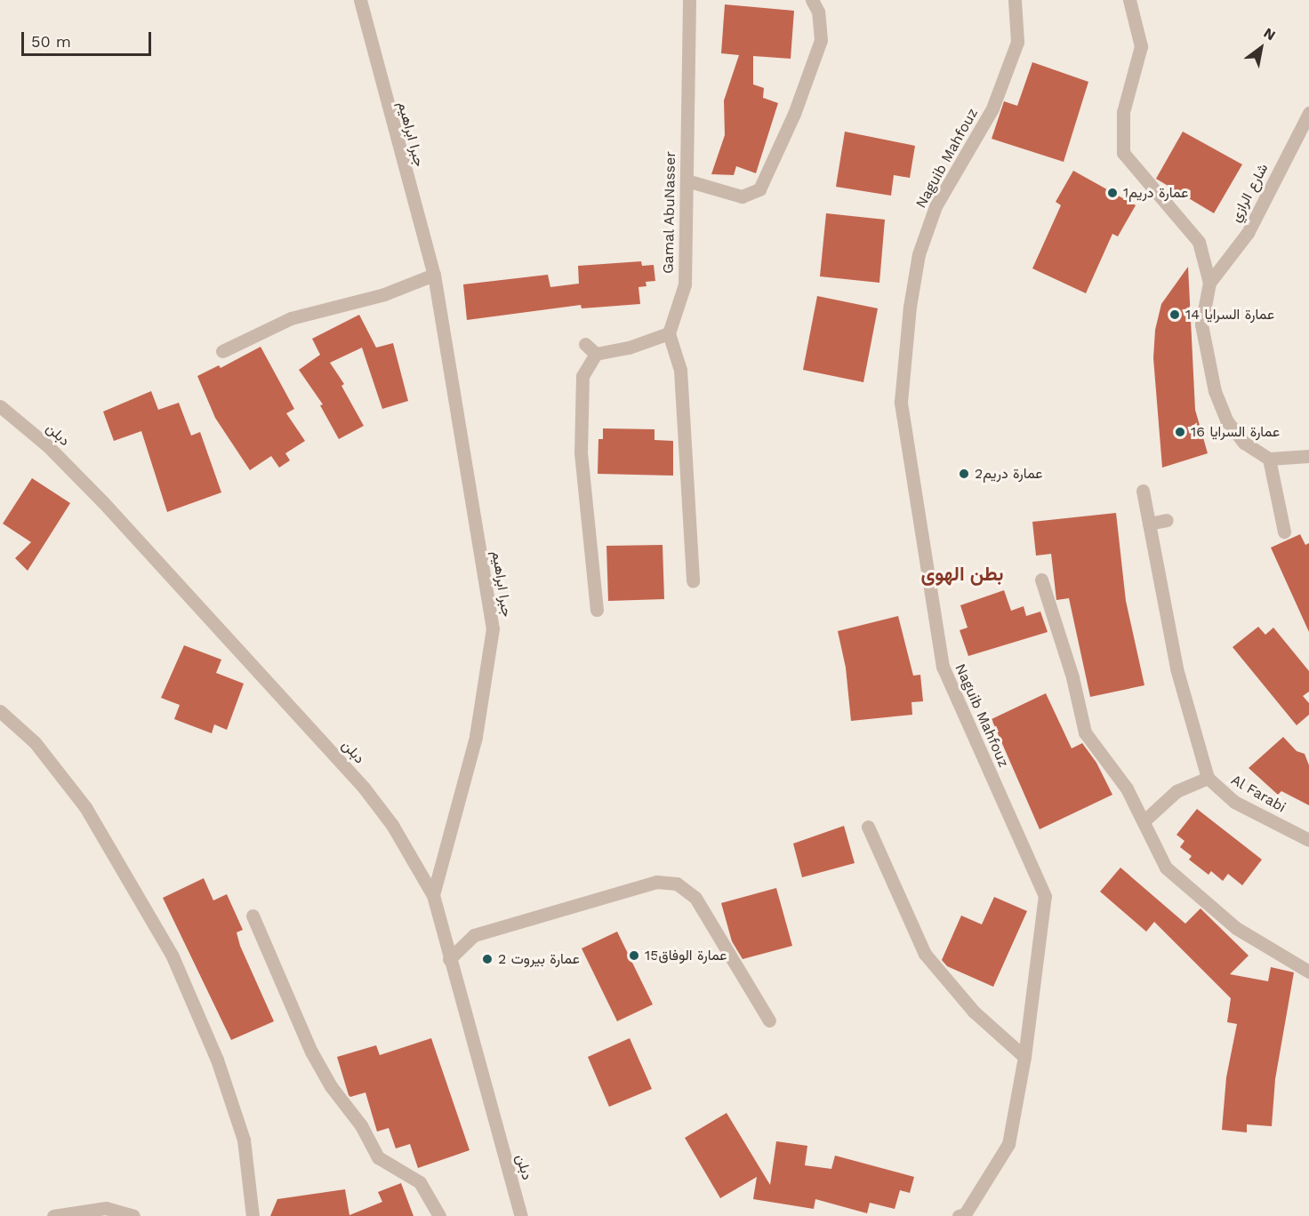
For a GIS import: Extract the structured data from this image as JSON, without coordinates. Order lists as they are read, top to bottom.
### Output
{
  "streets": {
    "street": [
      "جبرا ابراهيم",
      "Naguib Mahfouz",
      "شارع الرازي",
      "Gamal AbuNasser",
      "دبلن",
      "Al Farabi"
    ]
  },
  "crossings": [
    ["جبرا ابراهيم", "دبلن"]
  ],
  "districts": ["بطن الهوى"],
  "places": [
    "عمارة دريم1",
    "عمارة السرايا 14",
    "عمارة السرايا 16",
    "عمارة دريم2",
    "عمارة الوفاق15",
    "عمارة بيروت 2"
  ],
  "scale_bar": "50 m",
  "north": "top right"
}
